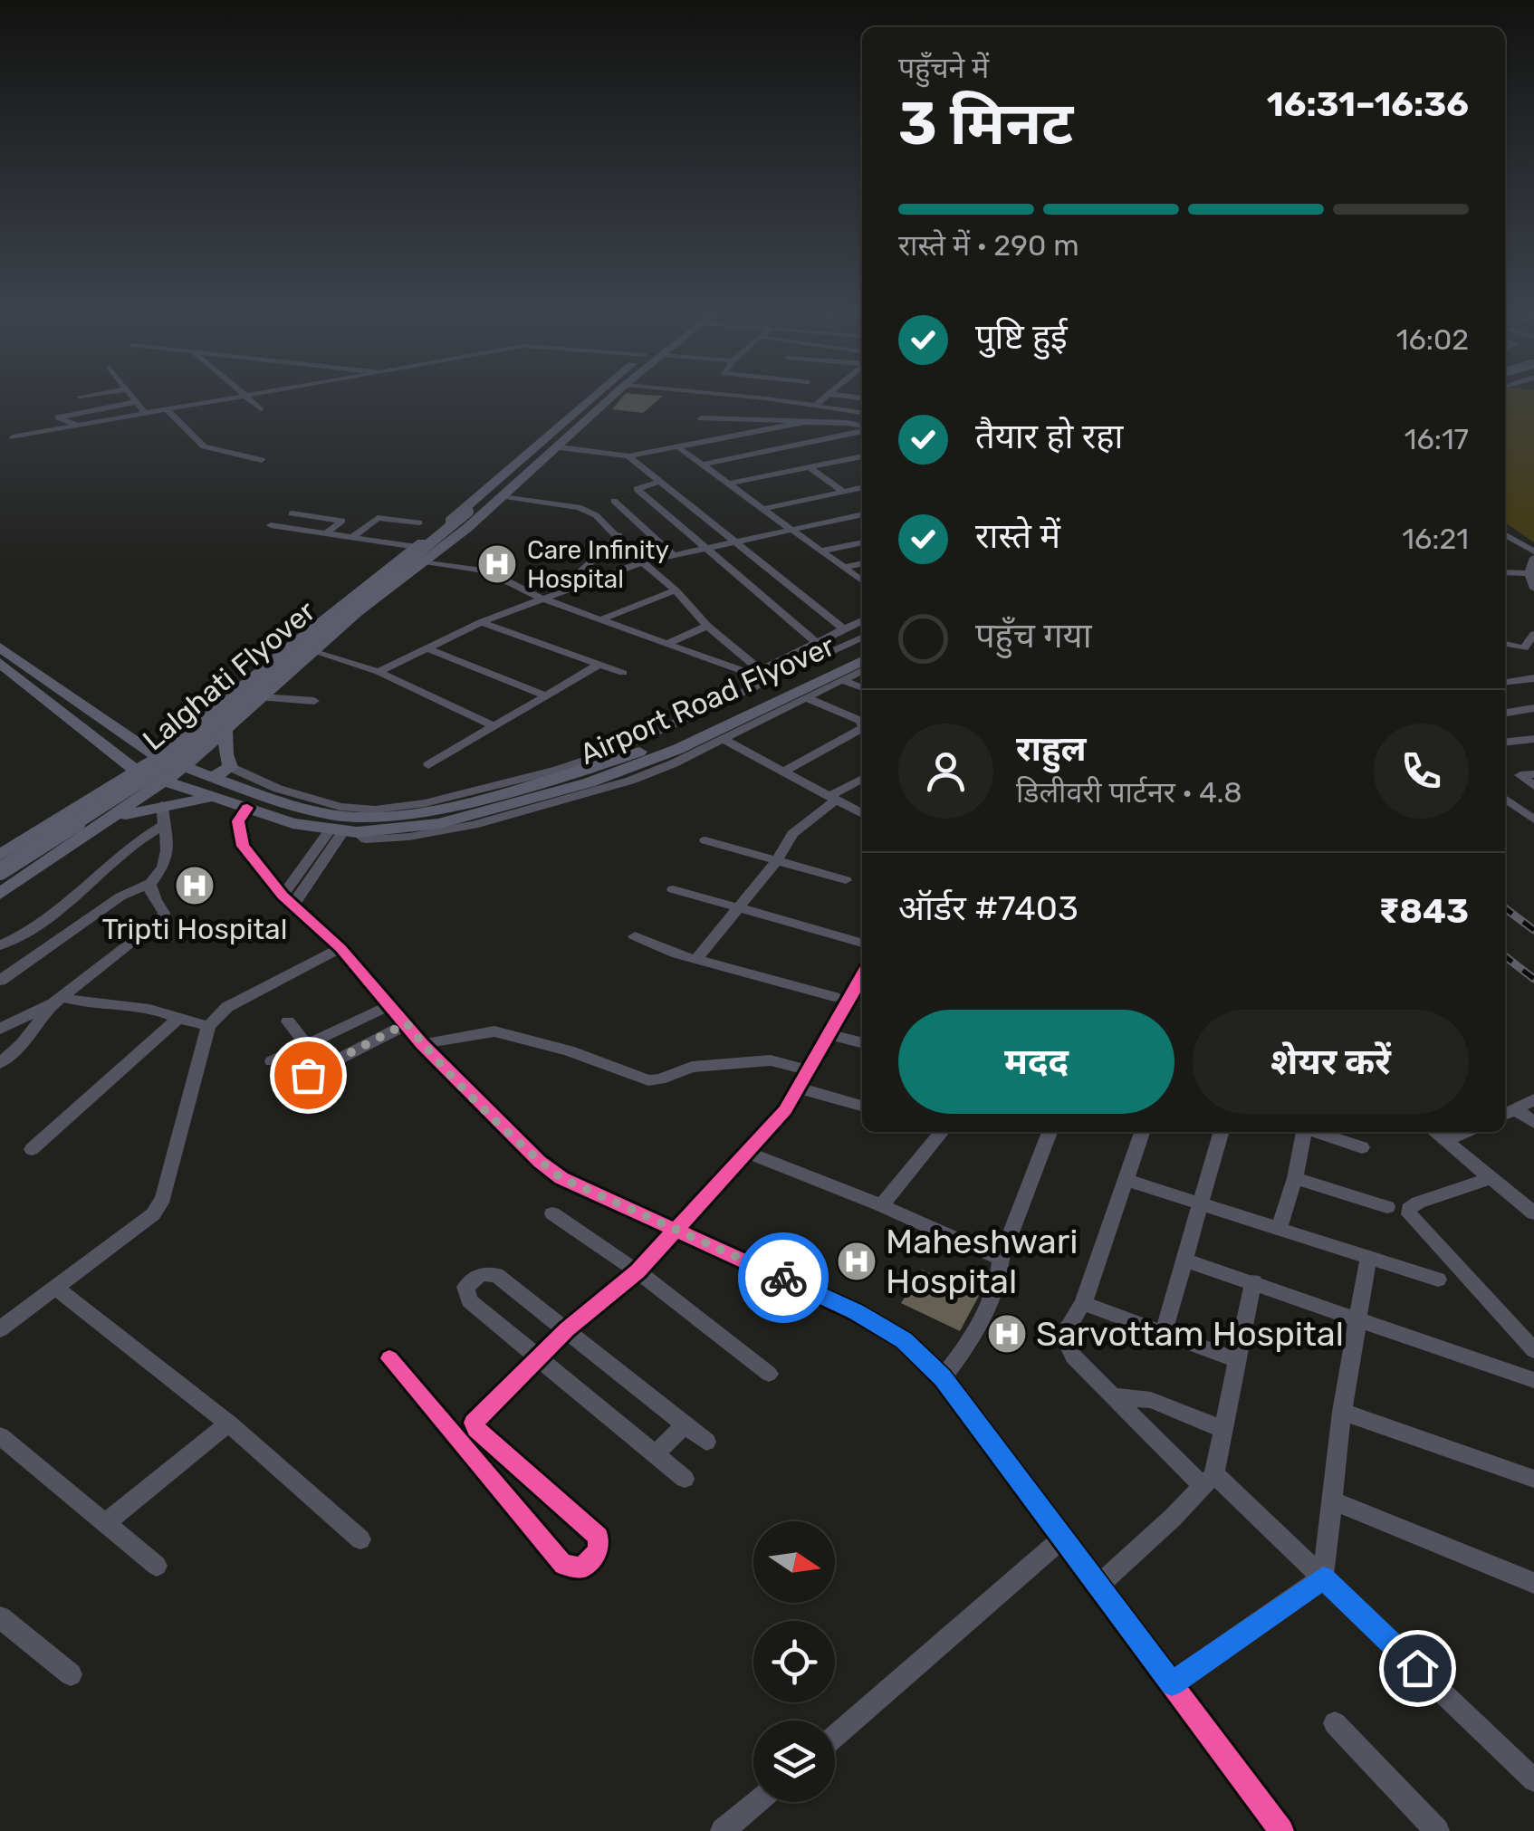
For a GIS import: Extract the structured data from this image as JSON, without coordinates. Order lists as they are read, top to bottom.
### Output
{
  "streets": {
    "main road": ["Lalghati Flyover", "Airport Road Flyover"]
  },
  "places": {
    "hospital": [
      "Care Infinity Hospital",
      "Tripti Hospital",
      "Maheshwari Hospital",
      "Sarvottam Hospital"
    ]
  },
  "north": "right",
  "page": {
    "heading": ["3 मिनट", "पहुँचने में", "16:31–16:36"],
    "panel": [
      "राहुल",
      "डिलीवरी पार्टनर · 4.8",
      "ऑर्डर #7403",
      "₹843"
    ],
    "bar": "रास्ते में · 290 m",
    "list": [
      ["पुष्टि हुई", "16:02"],
      ["तैयार हो रहा", "16:17"],
      ["रास्ते में", "16:21"],
      "पहुँच गया"
    ],
    "buttons": ["मदद", "शेयर करें"]
  }
}
